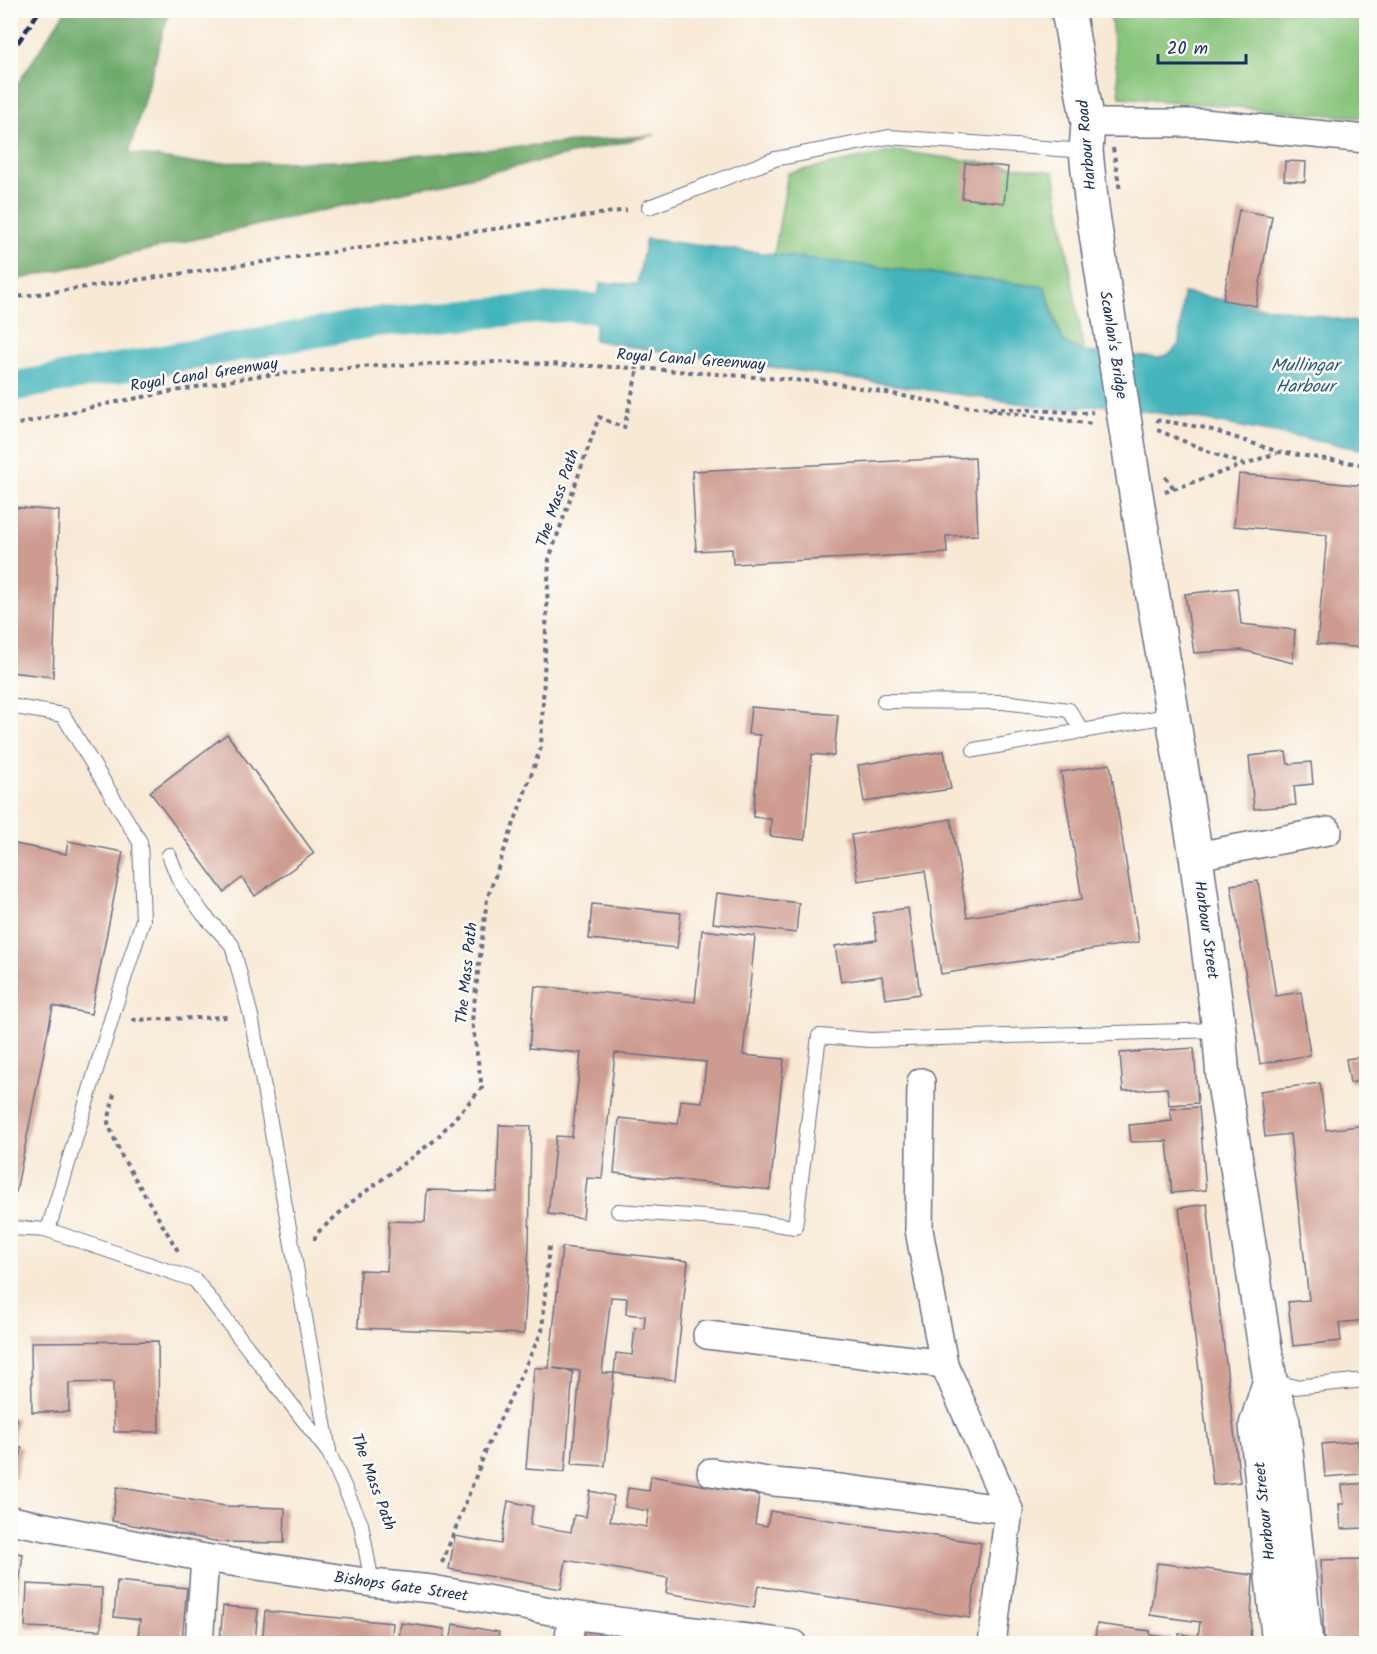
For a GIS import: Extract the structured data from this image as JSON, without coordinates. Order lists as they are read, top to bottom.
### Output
{
  "streets": {
    "street": [
      "Harbour Road",
      "Scanlan's Bridge",
      "Harbour Street",
      "Bishops Gate Street"
    ],
    "path": ["Royal Canal Greenway", "The Mass Path"]
  },
  "crossings": [
    ["Harbour Road", "Scanlan's Bridge"],
    ["Scanlan's Bridge", "Harbour Street"],
    ["Royal Canal Greenway", "The Mass Path"]
  ],
  "water": ["Mullingar Harbour"],
  "scale_bar": "20 m"
}
